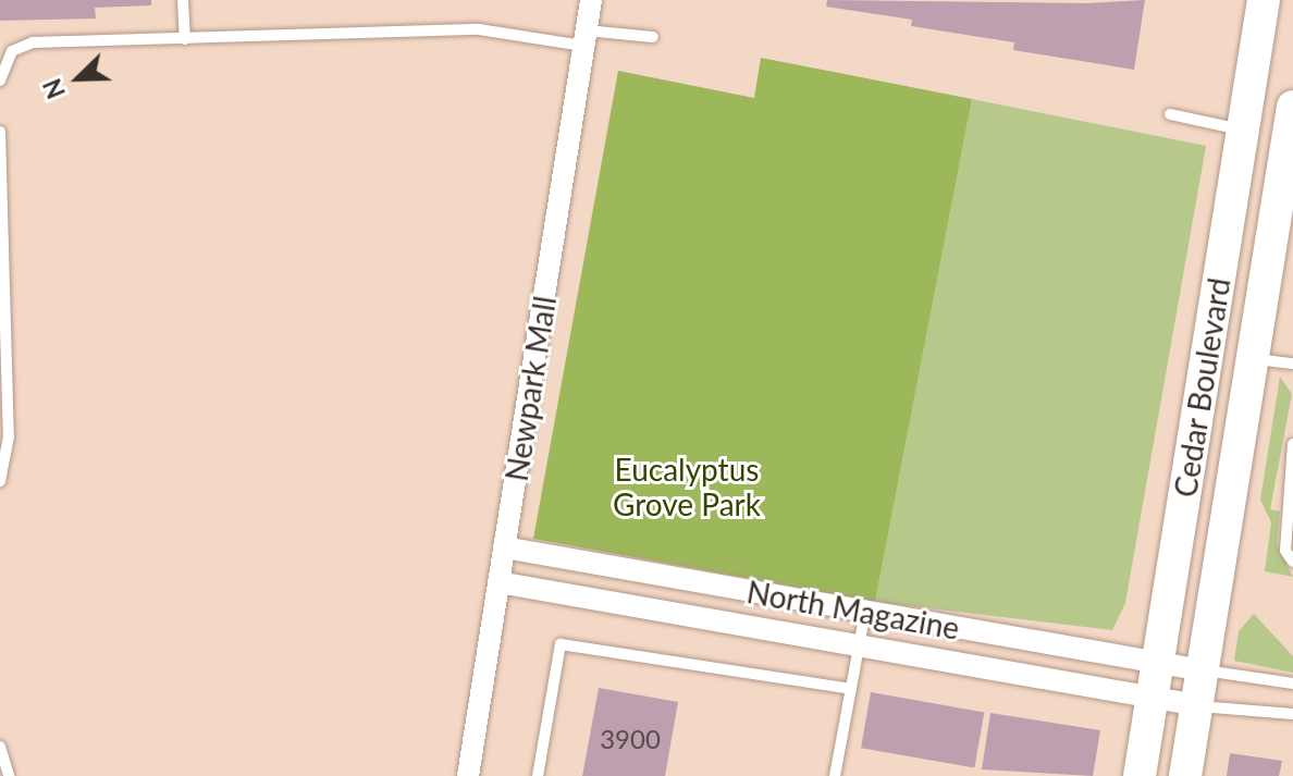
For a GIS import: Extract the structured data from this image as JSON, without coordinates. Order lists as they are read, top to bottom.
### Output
{
  "streets": {
    "main road": ["Cedar Boulevard"],
    "street": ["Newpark Mall", "North Magazine"]
  },
  "crossings": [
    ["Cedar Boulevard", "North Magazine"],
    ["Newpark Mall", "North Magazine"]
  ],
  "parks": ["Eucalyptus Grove Park"],
  "house_numbers": ["3900"],
  "north": "bottom left"
}
